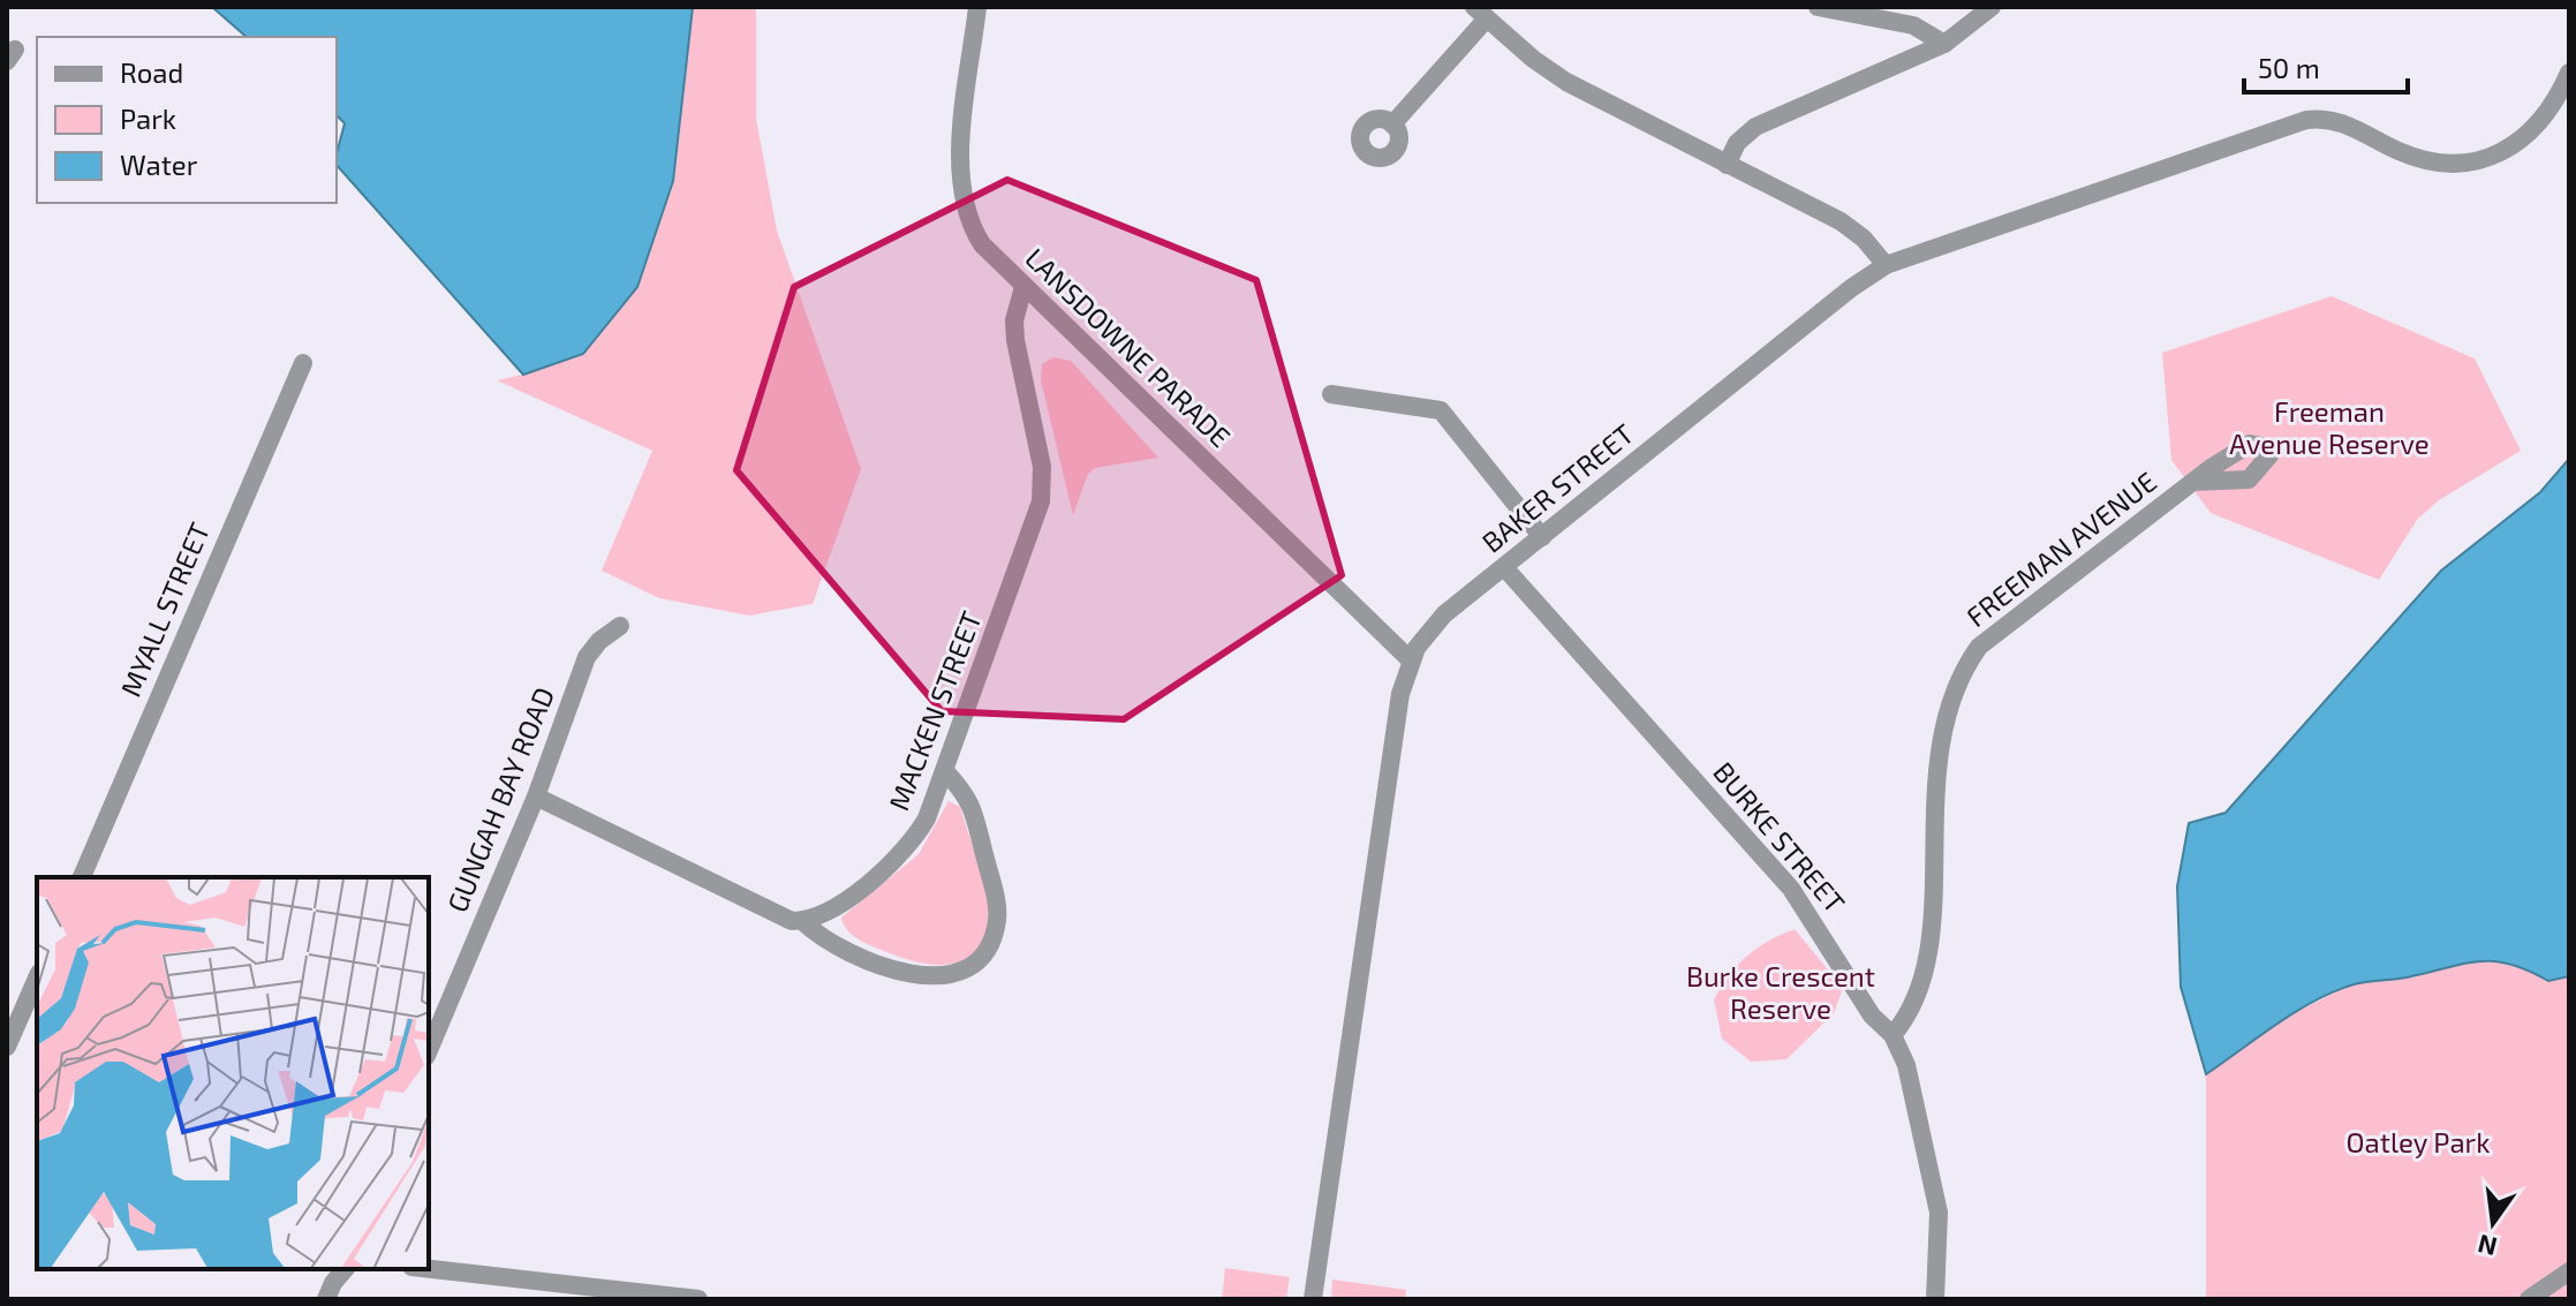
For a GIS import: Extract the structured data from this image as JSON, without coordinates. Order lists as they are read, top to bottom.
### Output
{
  "streets": {
    "street": [
      "LANSDOWNE PARADE",
      "BAKER STREET",
      "FREEMAN AVENUE",
      "MYALL STREET",
      "MACKEN STREET",
      "GUNGAH BAY ROAD",
      "BURKE STREET"
    ]
  },
  "crossings": [
    ["LANSDOWNE PARADE", "BAKER STREET"],
    ["LANSDOWNE PARADE", "MACKEN STREET"],
    ["BAKER STREET", "BURKE STREET"],
    ["FREEMAN AVENUE", "BURKE STREET"]
  ],
  "parks": ["Freeman Avenue Reserve", "Burke Crescent Reserve", "Oatley Park"],
  "legend": ["Road", "Park", "Water"],
  "scale_bar": "50 m",
  "north": "bottom"
}
